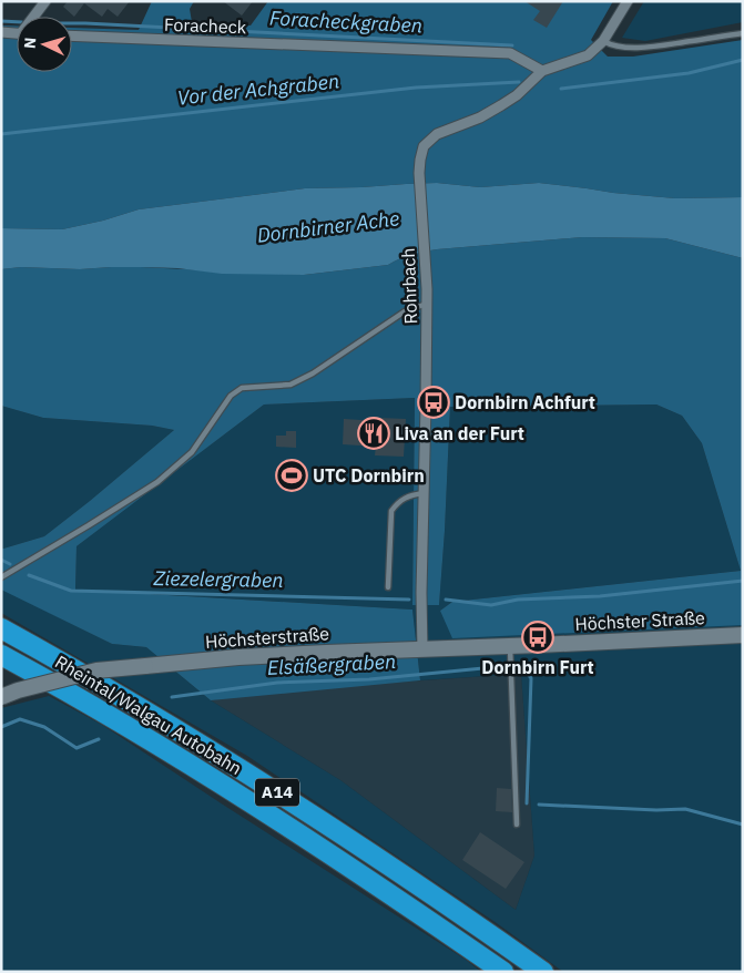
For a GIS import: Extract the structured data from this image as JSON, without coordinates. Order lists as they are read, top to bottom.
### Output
{
  "streets": {
    "highway": ["Rheintal/Walgau Autobahn", "A14"],
    "main road": ["Höchster Straße", "Höchsterstraße"],
    "street": ["Foracheck", "Rohrbach"]
  },
  "crossings": [
    ["Foracheck", "Rohrbach"],
    ["Rohrbach", "Höchsterstraße"],
    ["Höchster Straße", "Höchsterstraße"]
  ],
  "water": [
    "Foracheckgraben",
    "Vor der Achgraben",
    "Dornbirner Ache",
    "Ziezelergraben",
    "Elsäßergraben"
  ],
  "places": {
    "bus stop": ["Dornbirn Achfurt", "Dornbirn Furt"],
    "restaurant": ["Liva an der Furt"],
    "sports": ["UTC Dornbirn"]
  },
  "north": "left"
}
